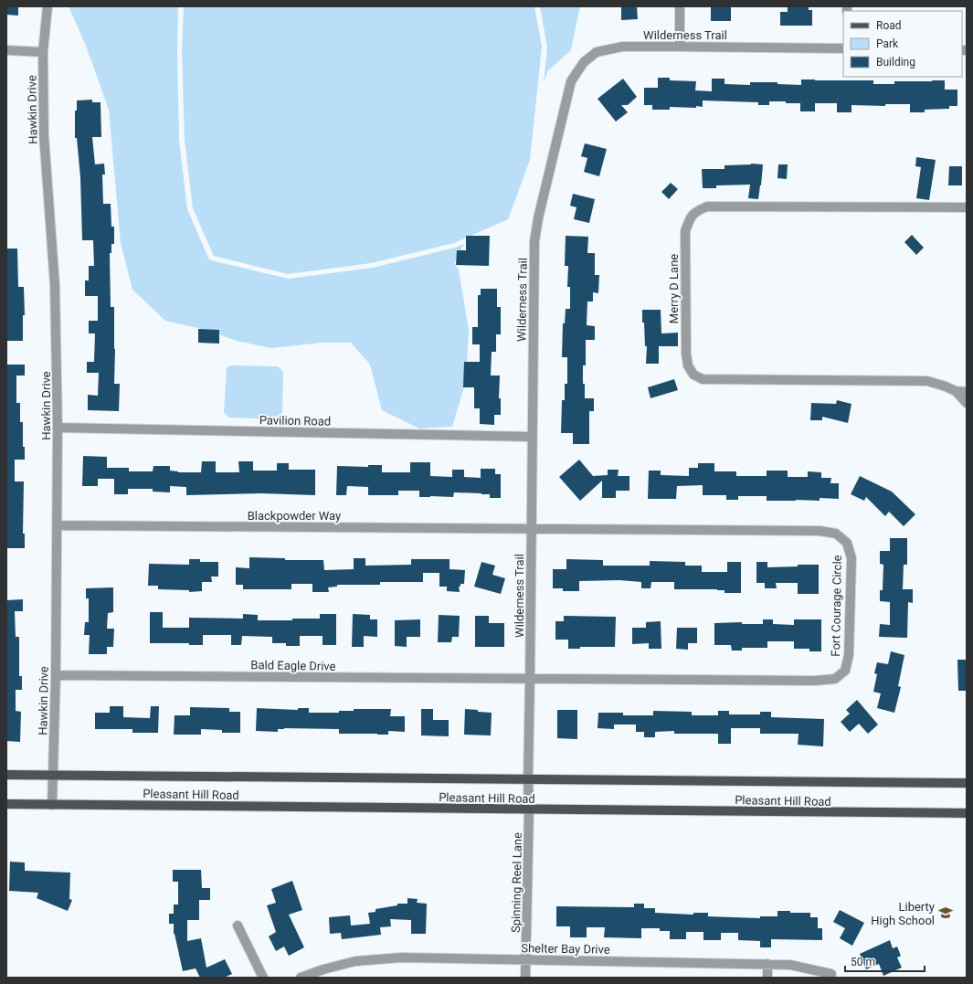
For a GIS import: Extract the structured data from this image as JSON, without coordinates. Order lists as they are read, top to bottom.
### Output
{
  "streets": {
    "main road": ["Pleasant Hill Road"],
    "street": [
      "Wilderness Trail",
      "Hawkin Drive",
      "Merry D Lane",
      "Pavilion Road",
      "Blackpowder Way",
      "Fort Courage Circle",
      "Bald Eagle Drive",
      "Spinning Reel Lane",
      "Shelter Bay Drive"
    ]
  },
  "crossings": [
    ["Wilderness Trail", "Pavilion Road"],
    ["Wilderness Trail", "Blackpowder Way"],
    ["Wilderness Trail", "Fort Courage Circle"],
    ["Wilderness Trail", "Bald Eagle Drive"],
    ["Wilderness Trail", "Pleasant Hill Road"],
    ["Wilderness Trail", "Spinning Reel Lane"],
    ["Hawkin Drive", "Pavilion Road"],
    ["Hawkin Drive", "Blackpowder Way"],
    ["Hawkin Drive", "Bald Eagle Drive"],
    ["Hawkin Drive", "Pleasant Hill Road"],
    ["Blackpowder Way", "Fort Courage Circle"],
    ["Fort Courage Circle", "Bald Eagle Drive"],
    ["Pleasant Hill Road", "Spinning Reel Lane"],
    ["Spinning Reel Lane", "Shelter Bay Drive"]
  ],
  "places": {
    "school or university": ["Liberty High School"]
  },
  "legend": ["Road", "Park", "Building"],
  "scale_bar": "50 m"
}
